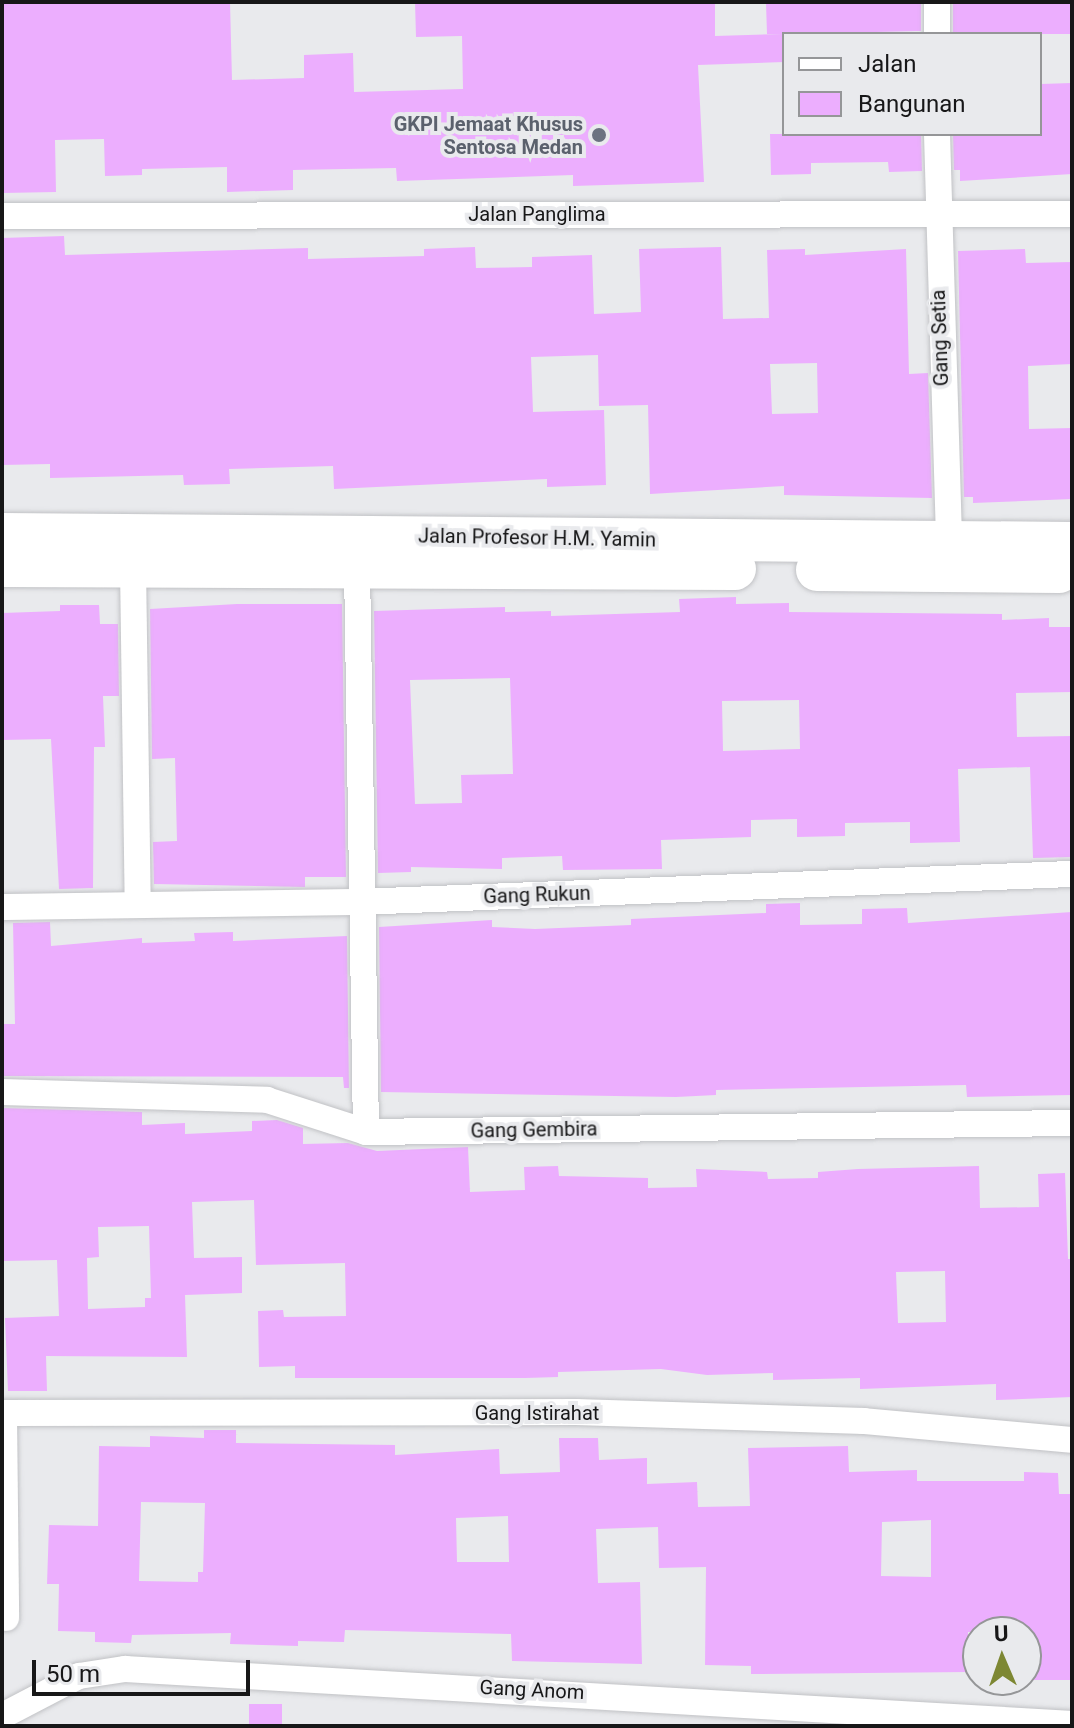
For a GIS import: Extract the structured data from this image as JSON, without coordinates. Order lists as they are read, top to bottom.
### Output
{
  "streets": {
    "main road": ["Jalan Profesor H.M. Yamin"],
    "street": [
      "Jalan Panglima",
      "Gang Setia",
      "Gang Rukun",
      "Gang Gembira",
      "Gang Istirahat",
      "Gang Anom"
    ]
  },
  "crossings": [
    ["Jalan Panglima", "Gang Setia"],
    ["Gang Setia", "Jalan Profesor H.M. Yamin"]
  ],
  "places": ["GKPI Jemaat Khusus Sentosa Medan"],
  "legend": ["Jalan", "Bangunan"],
  "scale_bar": "50 m",
  "north": "top"
}
